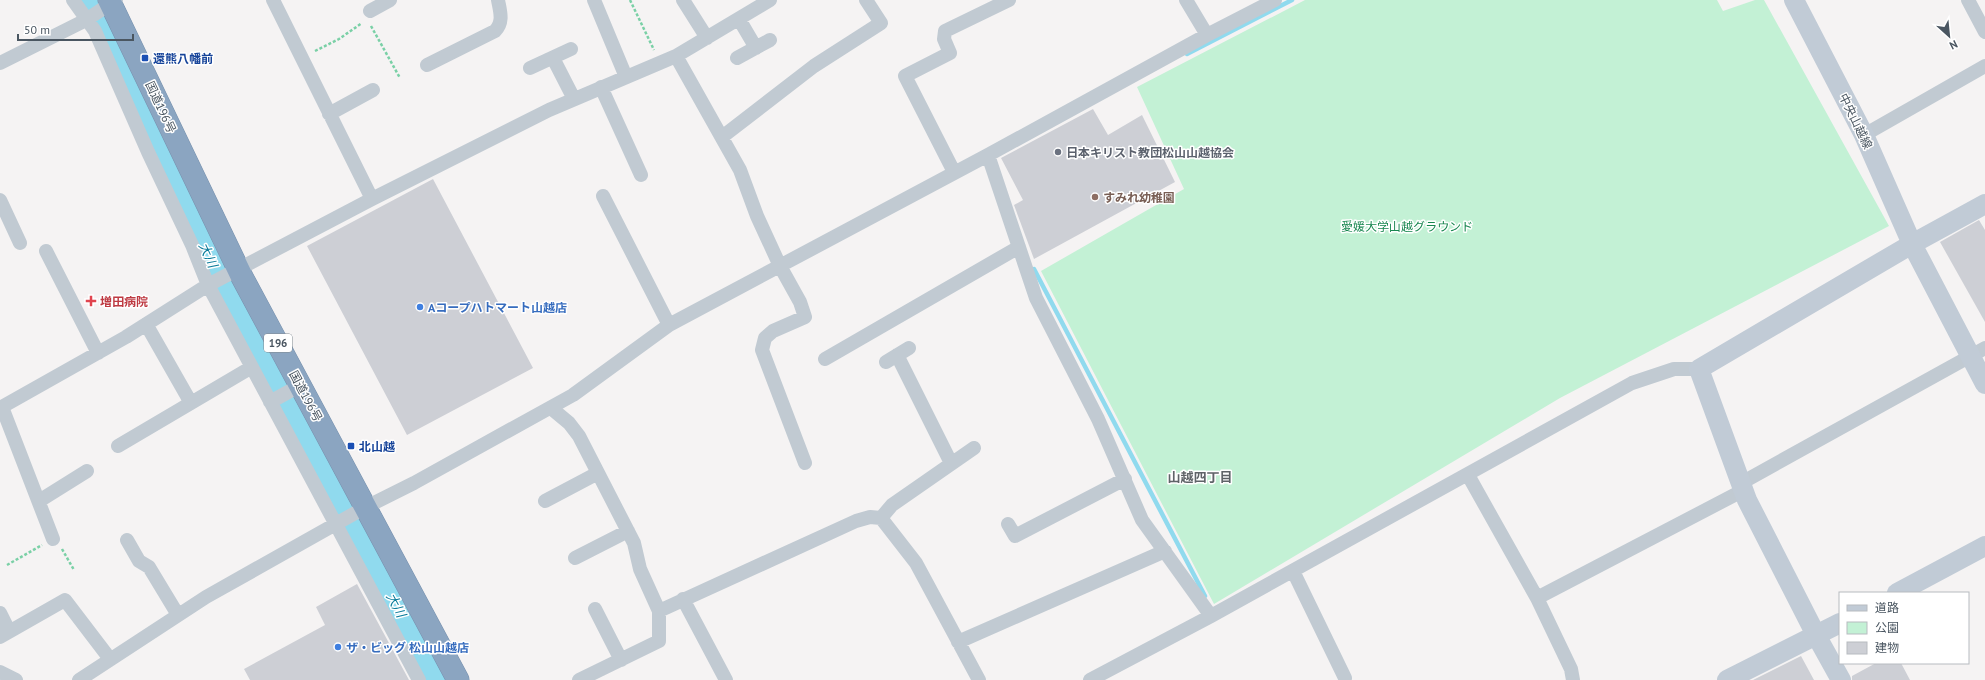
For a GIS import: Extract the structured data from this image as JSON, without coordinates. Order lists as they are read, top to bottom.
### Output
{
  "streets": {
    "highway": ["国道196号", "196"],
    "street": ["中央山越線"]
  },
  "districts": ["山越四丁目"],
  "water": ["大川"],
  "parks": ["愛媛大学山越グラウンド"],
  "places": {
    "transit": ["還熊八幡前", "北山越"],
    "other": [
      "日本キリスト教団松山山越協会",
      "すみれ幼稚園",
      "Aコープハトマート山越店",
      "ザ・ビッグ 松山山越店"
    ],
    "health": ["増田病院"]
  },
  "legend": ["道路", "公園", "建物"],
  "scale_bar": "50 m",
  "north": "bottom right"
}
